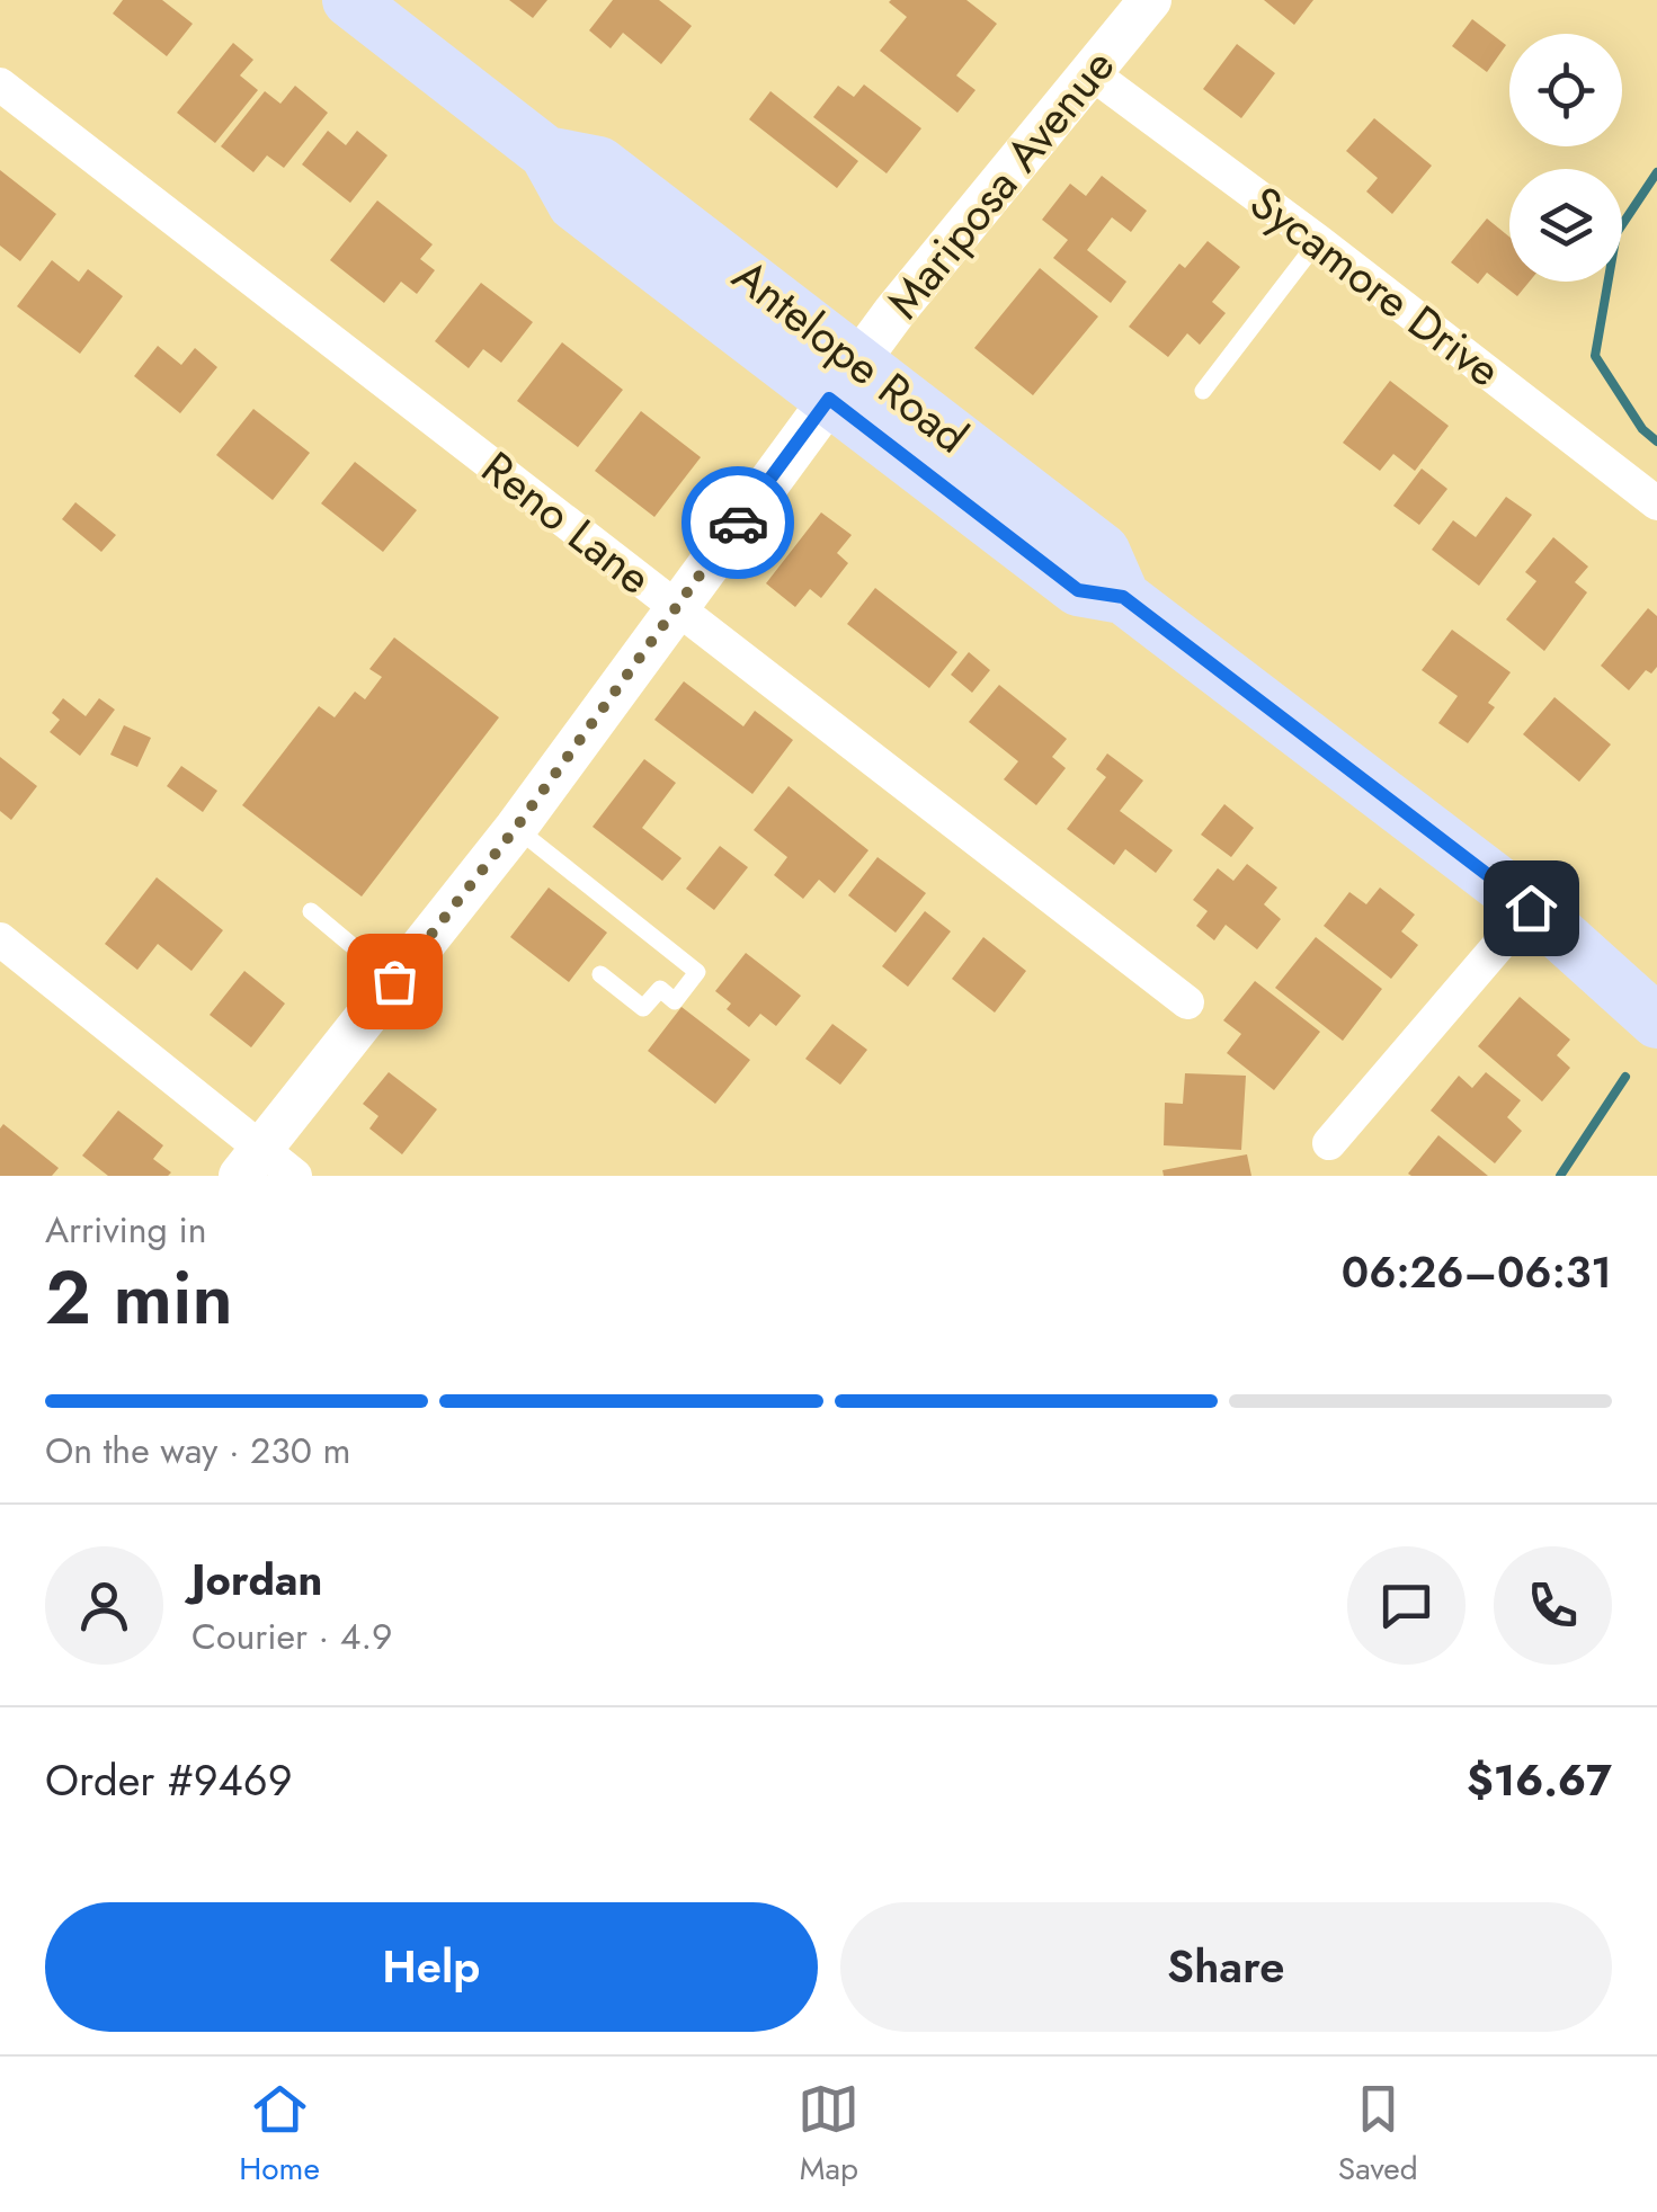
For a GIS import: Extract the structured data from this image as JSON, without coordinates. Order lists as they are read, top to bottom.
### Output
{
  "streets": {
    "main road": ["Antelope Road"],
    "street": ["Mariposa Avenue", "Sycamore Drive", "Reno Lane"]
  },
  "crossings": [
    ["Mariposa Avenue", "Sycamore Drive"],
    ["Mariposa Avenue", "Antelope Road"],
    ["Mariposa Avenue", "Reno Lane"]
  ],
  "page": {
    "heading": ["2 min", "Arriving in", "06:26–06:31"],
    "panel": [
      "Jordan",
      "Courier · 4.9",
      "Order #9469",
      "$16.67"
    ],
    "bar": "On the way · 230 m",
    "buttons": ["Help", "Share"],
    "tabs": ["Home", "Map", "Saved"]
  }
}
